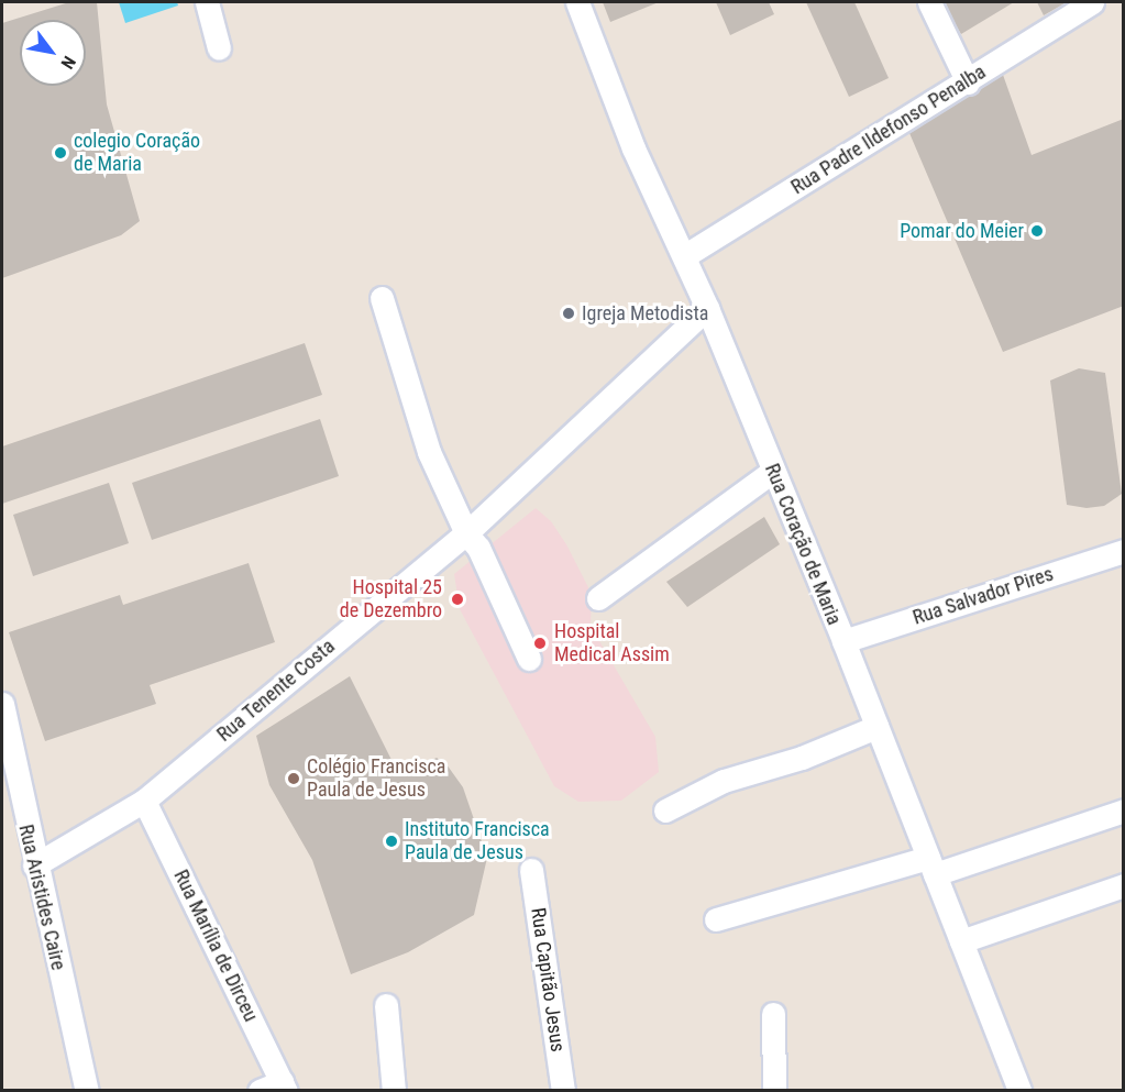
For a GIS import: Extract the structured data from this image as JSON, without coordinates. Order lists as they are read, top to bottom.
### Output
{
  "streets": {
    "street": [
      "Rua Padre Ildefonso Penalba",
      "Rua Coração de Maria",
      "Rua Salvador Pires",
      "Rua Tenente Costa",
      "Rua Aristides Caire",
      "Rua Marília de Dirceu",
      "Rua Capitão Jesus"
    ]
  },
  "crossings": [
    ["Rua Padre Ildefonso Penalba", "Rua Coração de Maria"],
    ["Rua Coração de Maria", "Rua Salvador Pires"],
    ["Rua Coração de Maria", "Rua Tenente Costa"],
    ["Rua Tenente Costa", "Rua Aristides Caire"],
    ["Rua Tenente Costa", "Rua Marília de Dirceu"]
  ],
  "places": [
    "colegio Coração de Maria",
    "Pomar do Meier",
    "Igreja Metodista",
    "Hospital 25 de Dezembro",
    "Hospital Medical Assim",
    "Colégio Francisca Paula de Jesus",
    "Instituto Francisca Paula de Jesus"
  ],
  "north": "bottom right"
}
